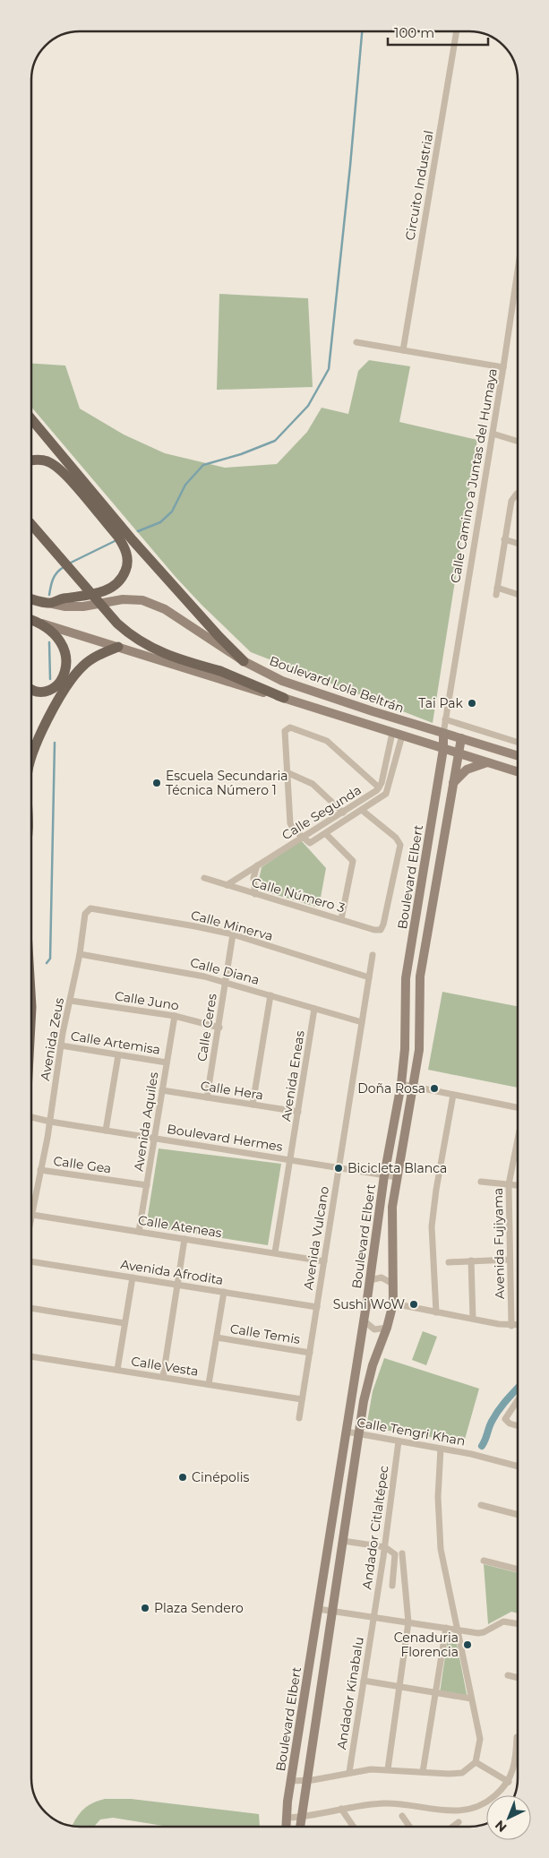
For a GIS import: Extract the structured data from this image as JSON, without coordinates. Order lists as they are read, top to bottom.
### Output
{
  "streets": {
    "street": [
      "Circuito Industrial",
      "Calle Camino a Juntas del Humaya",
      "Boulevard Lola Beltrán",
      "Calle Segunda",
      "Boulevard Elbert",
      "Calle Número 3",
      "Calle Minerva",
      "Calle Diana",
      "Calle Juno",
      "Calle Ceres",
      "Avenida Zeus",
      "Calle Artemisa",
      "Avenida Eneas",
      "Calle Hera",
      "Avenida Aquiles",
      "Boulevard Hermes",
      "Calle Gea",
      "Calle Ateneas",
      "Avenida Vulcano",
      "Avenida Fujiyama",
      "Avenida Afrodita",
      "Calle Temis",
      "Calle Vesta",
      "Calle Tengri Khan",
      "Andador Citlaltépec",
      "Andador Kinabalu"
    ]
  },
  "crossings": [
    ["Calle Camino a Juntas del Humaya", "Boulevard Lola Beltrán"],
    ["Calle Camino a Juntas del Humaya", "Boulevard Elbert"],
    ["Boulevard Lola Beltrán", "Calle Segunda"],
    ["Boulevard Lola Beltrán", "Boulevard Elbert"],
    ["Calle Segunda", "Calle Número 3"],
    ["Boulevard Elbert", "Boulevard Hermes"],
    ["Boulevard Elbert", "Calle Tengri Khan"],
    ["Calle Minerva", "Calle Ceres"],
    ["Calle Minerva", "Avenida Zeus"],
    ["Calle Minerva", "Avenida Vulcano"],
    ["Calle Diana", "Calle Ceres"],
    ["Calle Diana", "Avenida Zeus"],
    ["Calle Diana", "Avenida Eneas"],
    ["Calle Diana", "Avenida Vulcano"],
    ["Calle Juno", "Calle Ceres"],
    ["Calle Juno", "Avenida Zeus"],
    ["Calle Juno", "Avenida Aquiles"],
    ["Calle Ceres", "Calle Hera"],
    ["Avenida Zeus", "Calle Artemisa"],
    ["Avenida Zeus", "Boulevard Hermes"],
    ["Avenida Zeus", "Calle Gea"],
    ["Avenida Zeus", "Calle Ateneas"],
    ["Calle Artemisa", "Avenida Aquiles"],
    ["Avenida Eneas", "Calle Hera"],
    ["Avenida Eneas", "Boulevard Hermes"],
    ["Avenida Eneas", "Calle Ateneas"],
    ["Calle Hera", "Avenida Aquiles"],
    ["Avenida Aquiles", "Boulevard Hermes"],
    ["Avenida Aquiles", "Calle Gea"],
    ["Avenida Aquiles", "Calle Ateneas"],
    ["Boulevard Hermes", "Avenida Vulcano"],
    ["Calle Ateneas", "Avenida Vulcano"],
    ["Avenida Vulcano", "Avenida Afrodita"],
    ["Avenida Vulcano", "Calle Temis"],
    ["Avenida Vulcano", "Calle Vesta"],
    ["Calle Tengri Khan", "Andador Citlaltépec"],
    ["Andador Citlaltépec", "Andador Kinabalu"]
  ],
  "places": [
    "Tai Pak",
    "Escuela Secundaria Técnica Número 1",
    "Doña Rosa",
    "Bicicleta Blanca",
    "Sushi WoW",
    "Cinépolis",
    "Plaza Sendero",
    "Cenaduria Florencia"
  ],
  "scale_bar": "100 m",
  "north": "bottom left"
}
